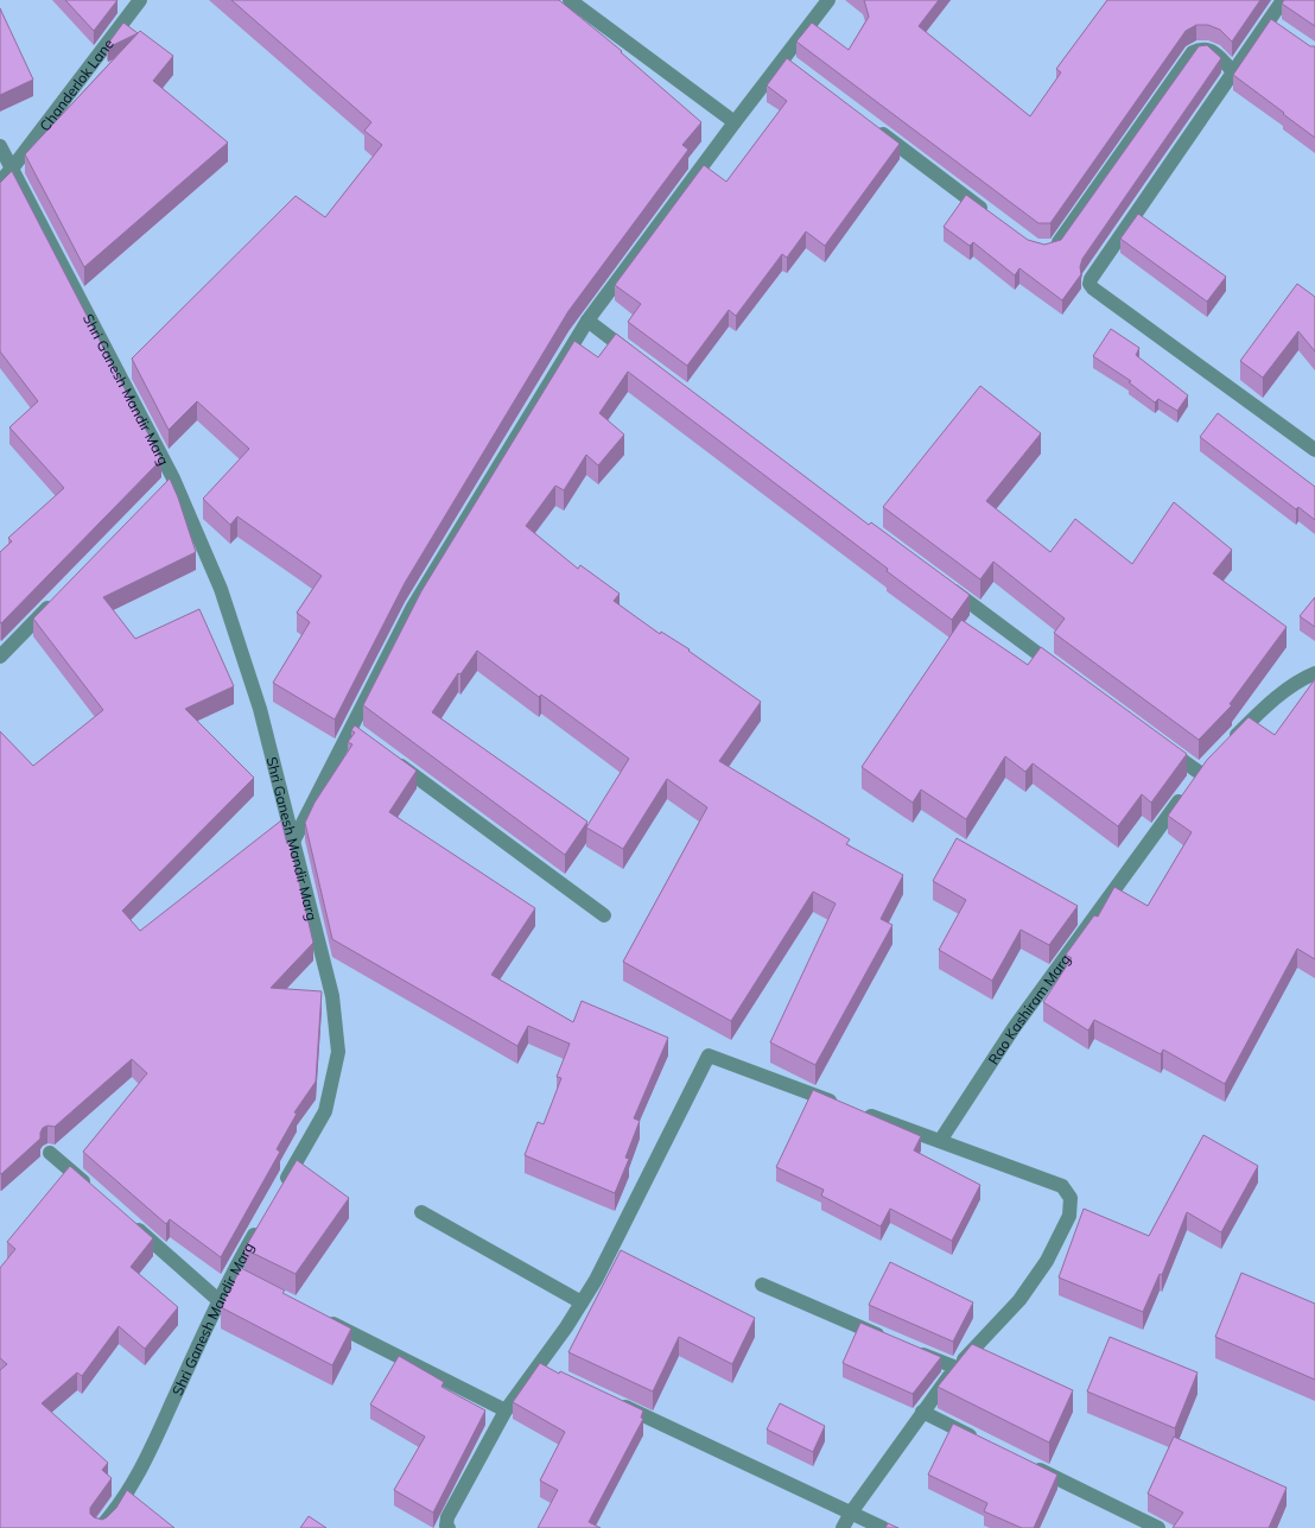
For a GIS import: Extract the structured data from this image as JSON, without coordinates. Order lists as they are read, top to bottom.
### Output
{
  "streets": {
    "street": ["Chanderlok Lane", "Shri Ganesh Mandir Marg", "Rao Kashiram Marg"]
  },
  "crossings": [
    ["Chanderlok Lane", "Shri Ganesh Mandir Marg"]
  ]
}
